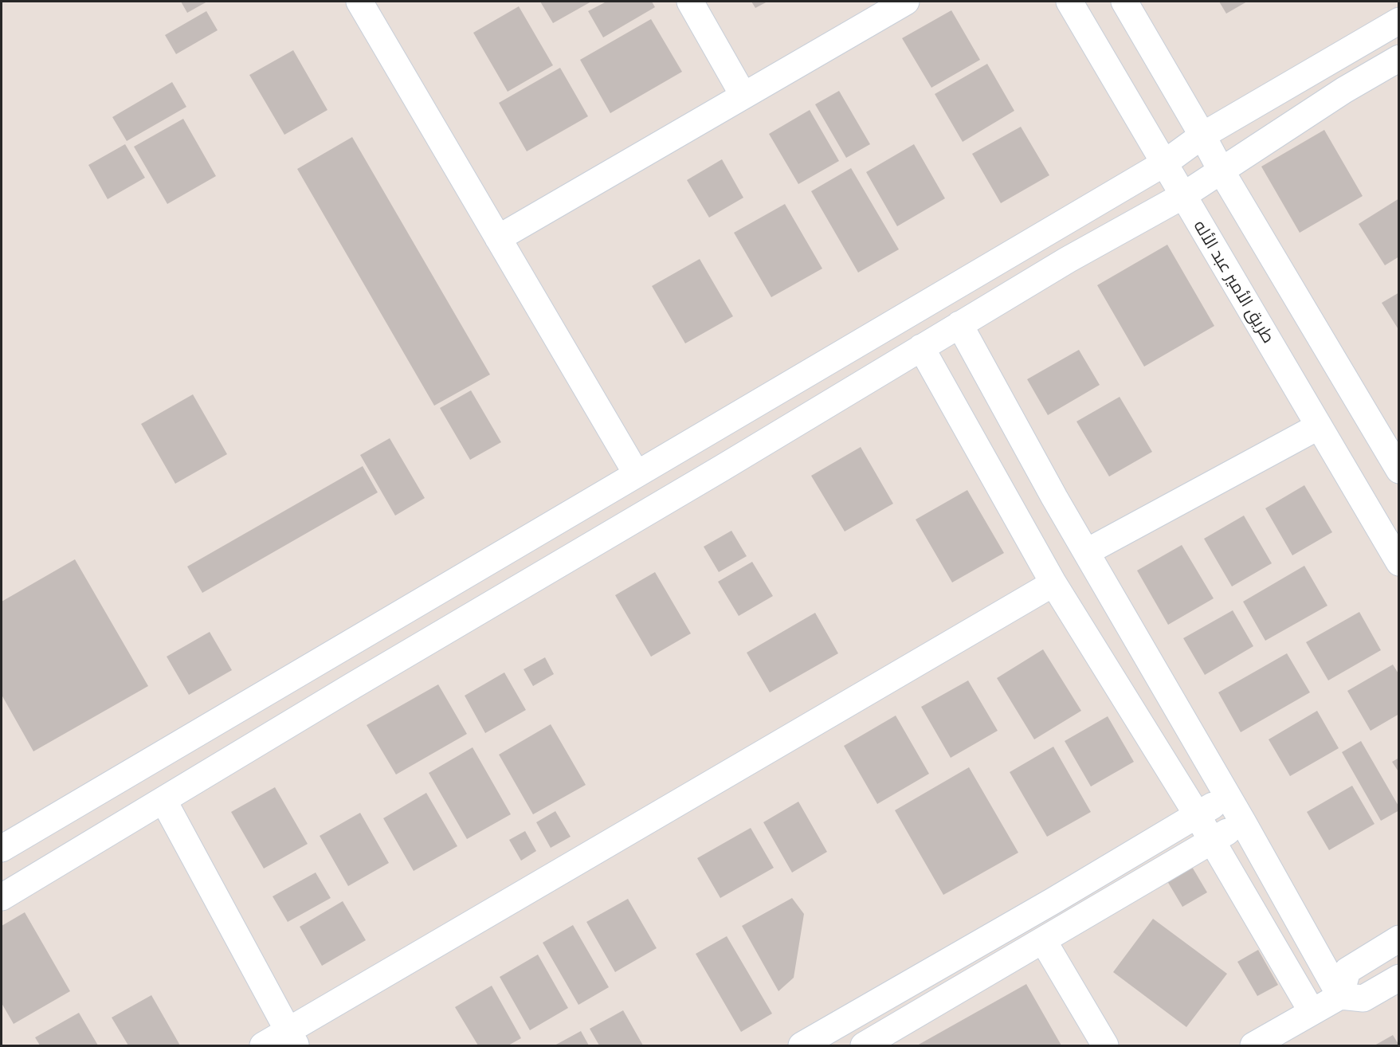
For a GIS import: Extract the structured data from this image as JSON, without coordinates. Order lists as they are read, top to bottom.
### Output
{
  "streets": {
    "street": ["طريق الأمير عبد الأله"]
  }
}
